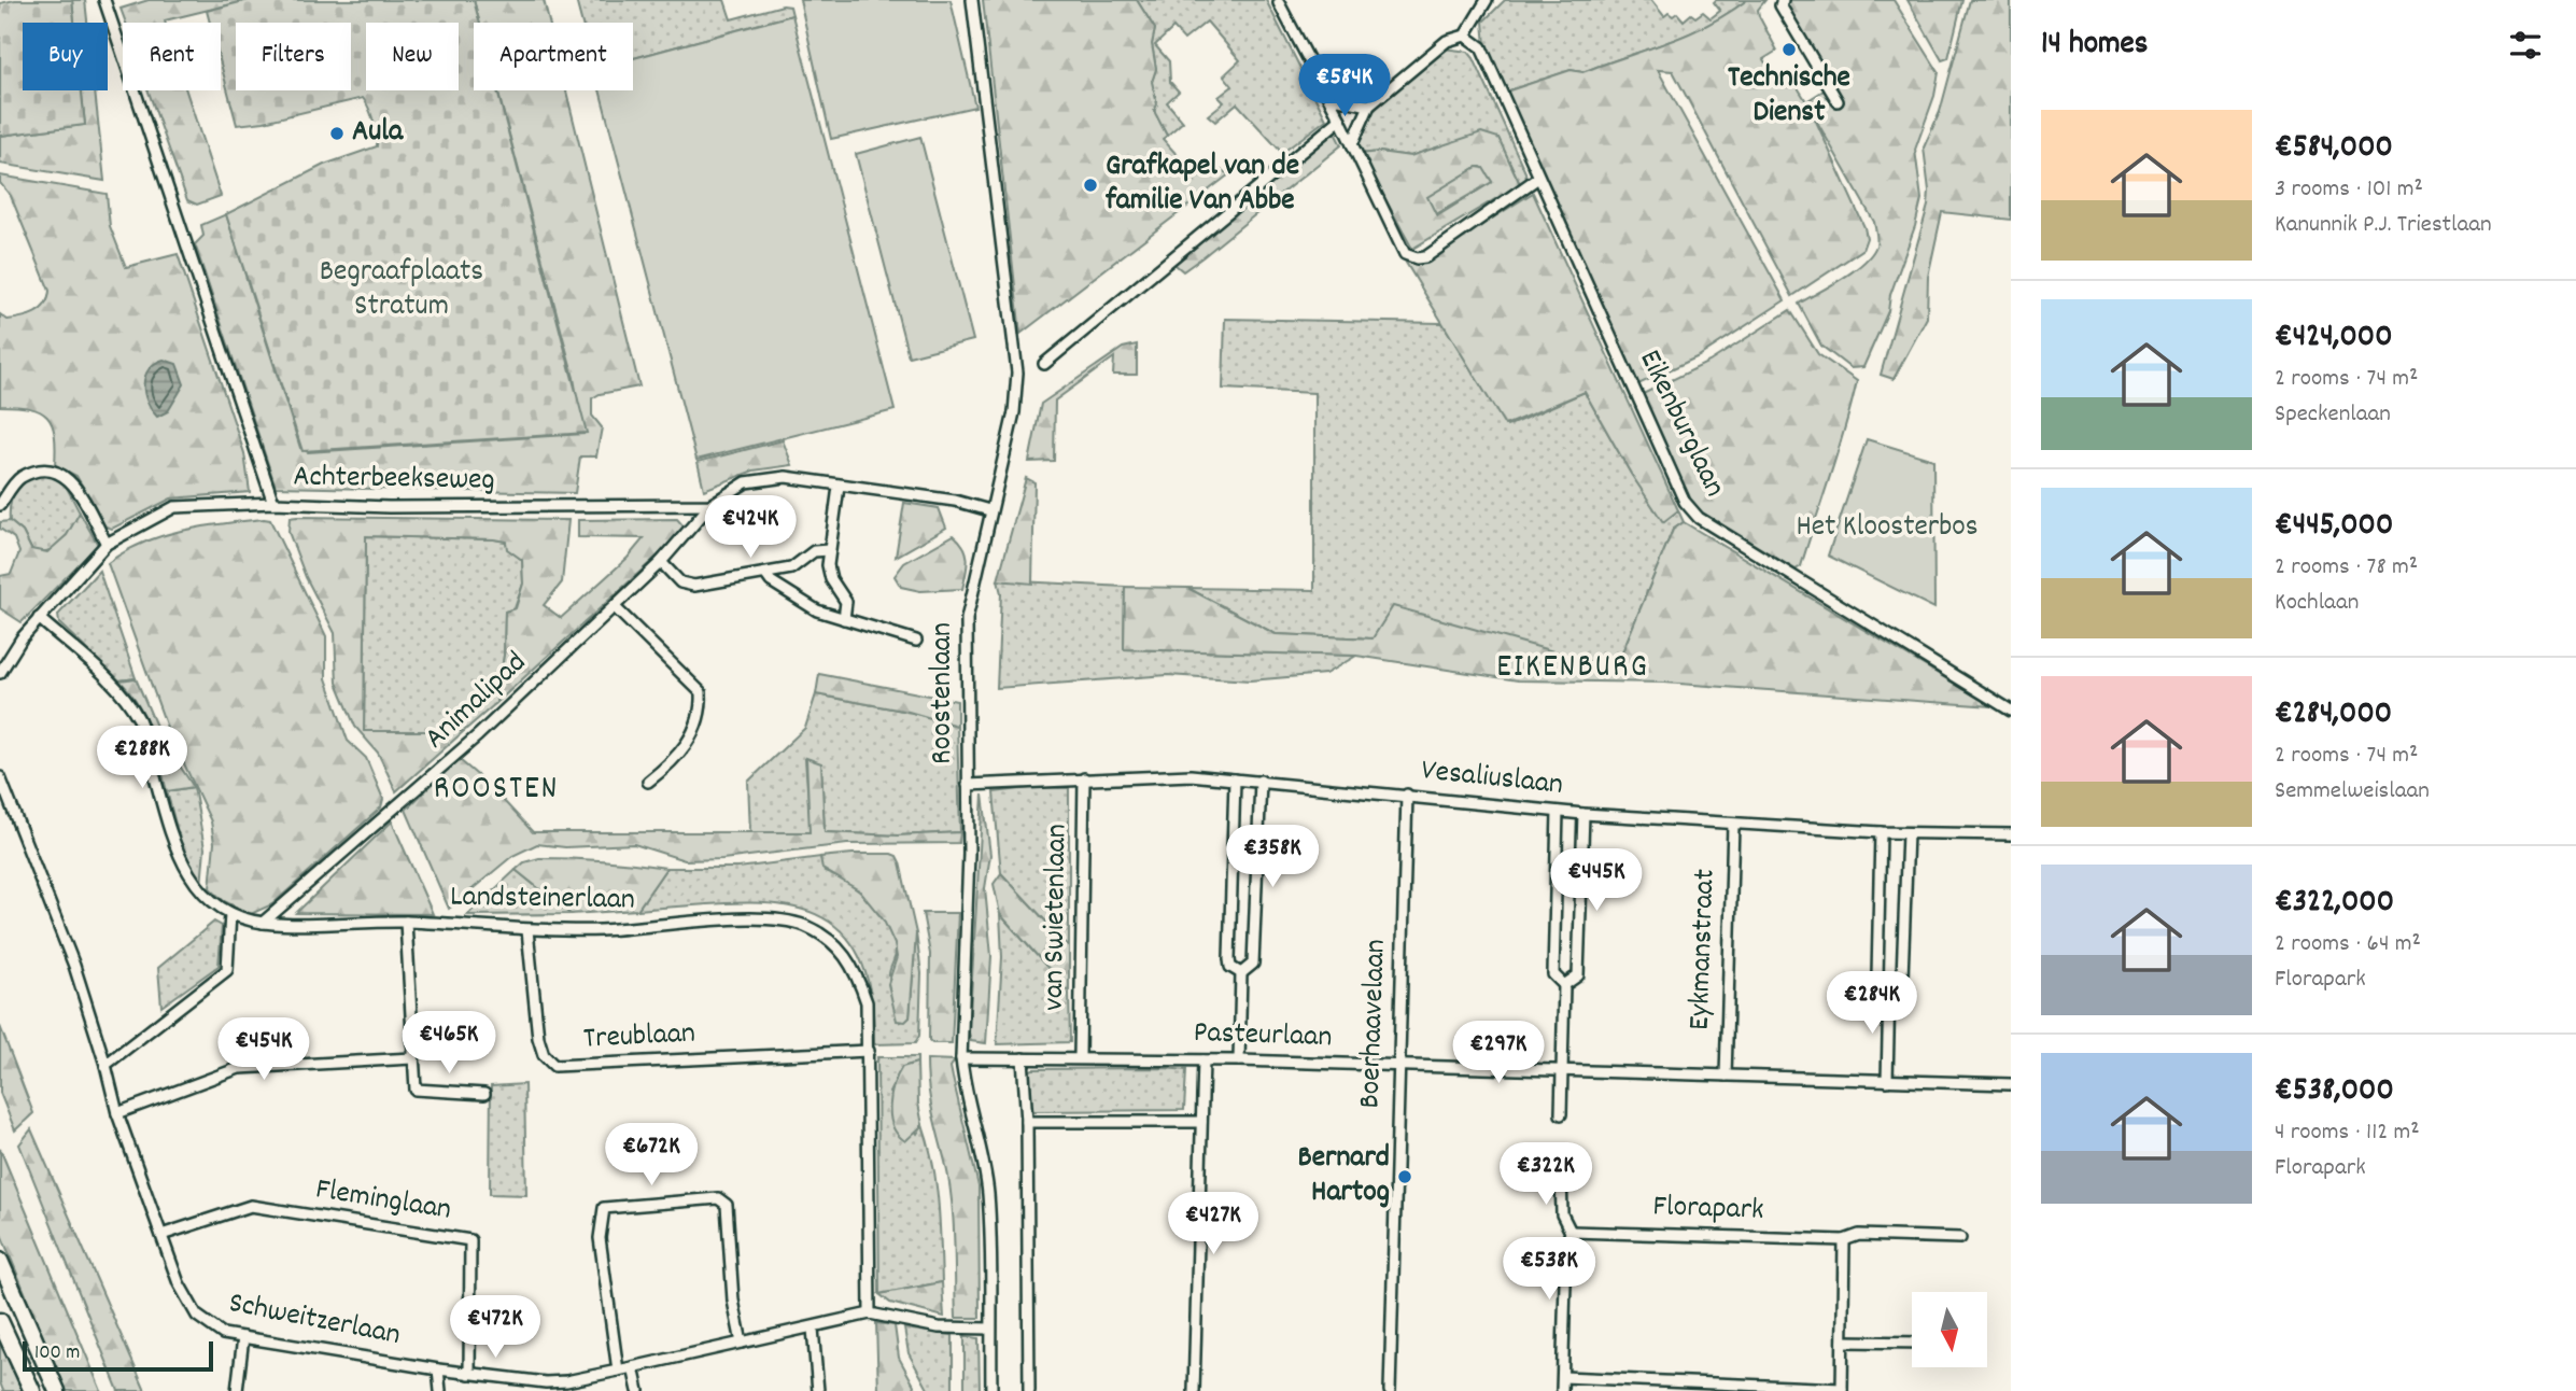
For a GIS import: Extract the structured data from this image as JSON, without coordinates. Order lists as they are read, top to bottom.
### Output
{
  "streets": {
    "street": [
      "Eikenburglaan",
      "Achterbeekseweg",
      "Roostenlaan",
      "Animalipad",
      "Vesaliuslaan",
      "Landsteinerlaan",
      "van Swietenlaan",
      "Eykmanstraat",
      "Boerhaavelaan",
      "Pasteurlaan",
      "Treublaan",
      "Fleminglaan",
      "Florapark",
      "Schweitzerlaan"
    ]
  },
  "crossings": [
    ["Achterbeekseweg", "Animalipad"],
    ["Roostenlaan", "Vesaliuslaan"],
    ["Roostenlaan", "Pasteurlaan"],
    ["Roostenlaan", "Schweitzerlaan"],
    ["Animalipad", "Landsteinerlaan"],
    ["Vesaliuslaan", "van Swietenlaan"],
    ["Vesaliuslaan", "Eykmanstraat"],
    ["Vesaliuslaan", "Boerhaavelaan"],
    ["Landsteinerlaan", "Treublaan"],
    ["Landsteinerlaan", "Schweitzerlaan"],
    ["van Swietenlaan", "Pasteurlaan"],
    ["Eykmanstraat", "Pasteurlaan"],
    ["Boerhaavelaan", "Pasteurlaan"],
    ["Fleminglaan", "Schweitzerlaan"]
  ],
  "districts": ["EIKENBURG", "ROOSTEN"],
  "parks": ["Begraafplaats Stratum", "Het Kloosterbos"],
  "places": [
    "Technische Dienst",
    "Aula",
    "Grafkapel van de familie Van Abbe",
    "Bernard Hartog"
  ],
  "scale_bar": "100 m",
  "north": "bottom",
  "page": {
    "heading": "14 homes",
    "chip": [
      "Buy",
      "Rent",
      "Filters",
      "New",
      "Apartment"
    ],
    "price": [
      "€584K",
      "€424K",
      "€288K",
      "€358K",
      "€445K",
      "€284K",
      "€465K",
      "€454K",
      "€297K",
      "€672K",
      "€322K",
      "€427K",
      "€538K",
      "€472K"
    ],
    "list": [
      {
        "name": "€584,000",
        "note": "3 rooms · 101 m² · Kanunnik P.J. Triestlaan"
      },
      {
        "name": "€424,000",
        "note": "2 rooms · 74 m² · Speckenlaan"
      },
      {
        "name": "€445,000",
        "note": "2 rooms · 78 m² · Kochlaan"
      },
      {
        "name": "€284,000",
        "note": "2 rooms · 74 m² · Semmelweislaan"
      },
      {
        "name": "€322,000",
        "note": "2 rooms · 64 m² · Florapark"
      },
      {
        "name": "€538,000",
        "note": "4 rooms · 112 m² · Florapark"
      }
    ],
    "scale": "100 m"
  }
}
